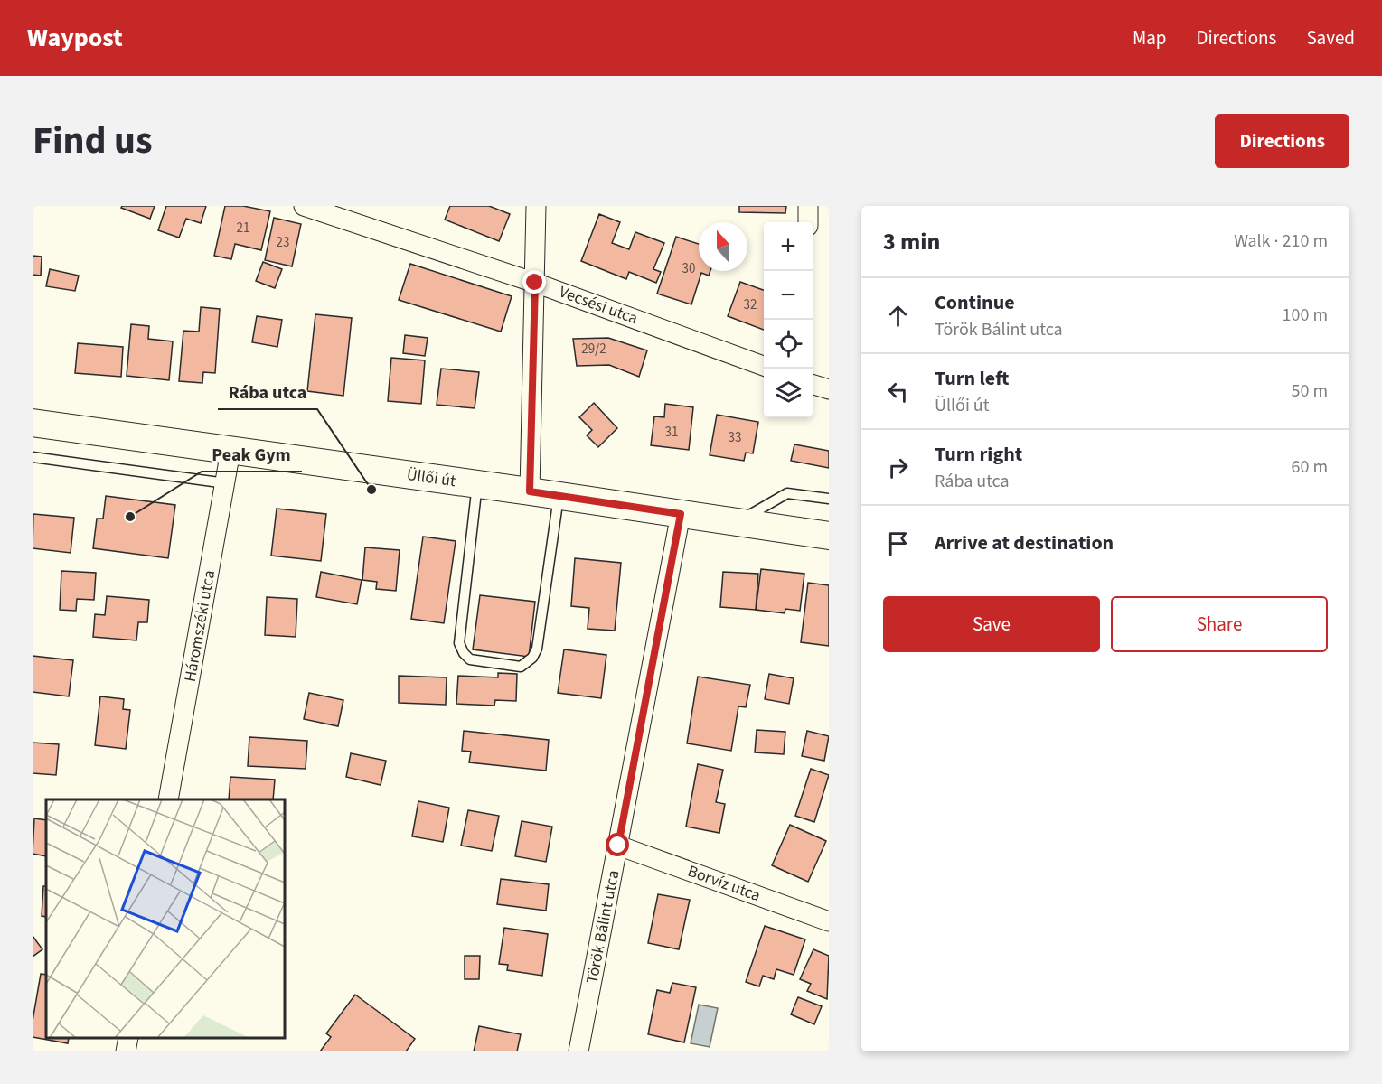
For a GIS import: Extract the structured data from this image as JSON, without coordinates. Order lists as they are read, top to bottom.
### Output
{
  "streets": {
    "main road": ["Üllői út"],
    "street": [
      "Vecsési utca",
      "Háromszéki utca",
      "Borvíz utca",
      "Török Bálint utca"
    ]
  },
  "crossings": [
    ["Üllői út", "Háromszéki utca"],
    ["Üllői út", "Török Bálint utca"],
    ["Borvíz utca", "Török Bálint utca"]
  ],
  "places": ["Rába utca", "Peak Gym"],
  "house_numbers": [
    "21",
    "23",
    "30",
    "32",
    "29/2",
    "31",
    "33"
  ],
  "north": "top",
  "page": {
    "header": "Waypost",
    "nav": ["Map", "Directions", "Saved"],
    "title": "Find us",
    "buttons": [
      "Directions",
      ["Save", "Share"]
    ],
    "heading": ["3 min", "Walk · 210 m"],
    "map_buttons": ["+", "−"],
    "list": [
      ["Continue", "Török Bálint utca", "100 m"],
      ["Turn left", "Üllői út", "50 m"],
      ["Turn right", "Rába utca", "60 m"],
      "Arrive at destination"
    ]
  }
}
